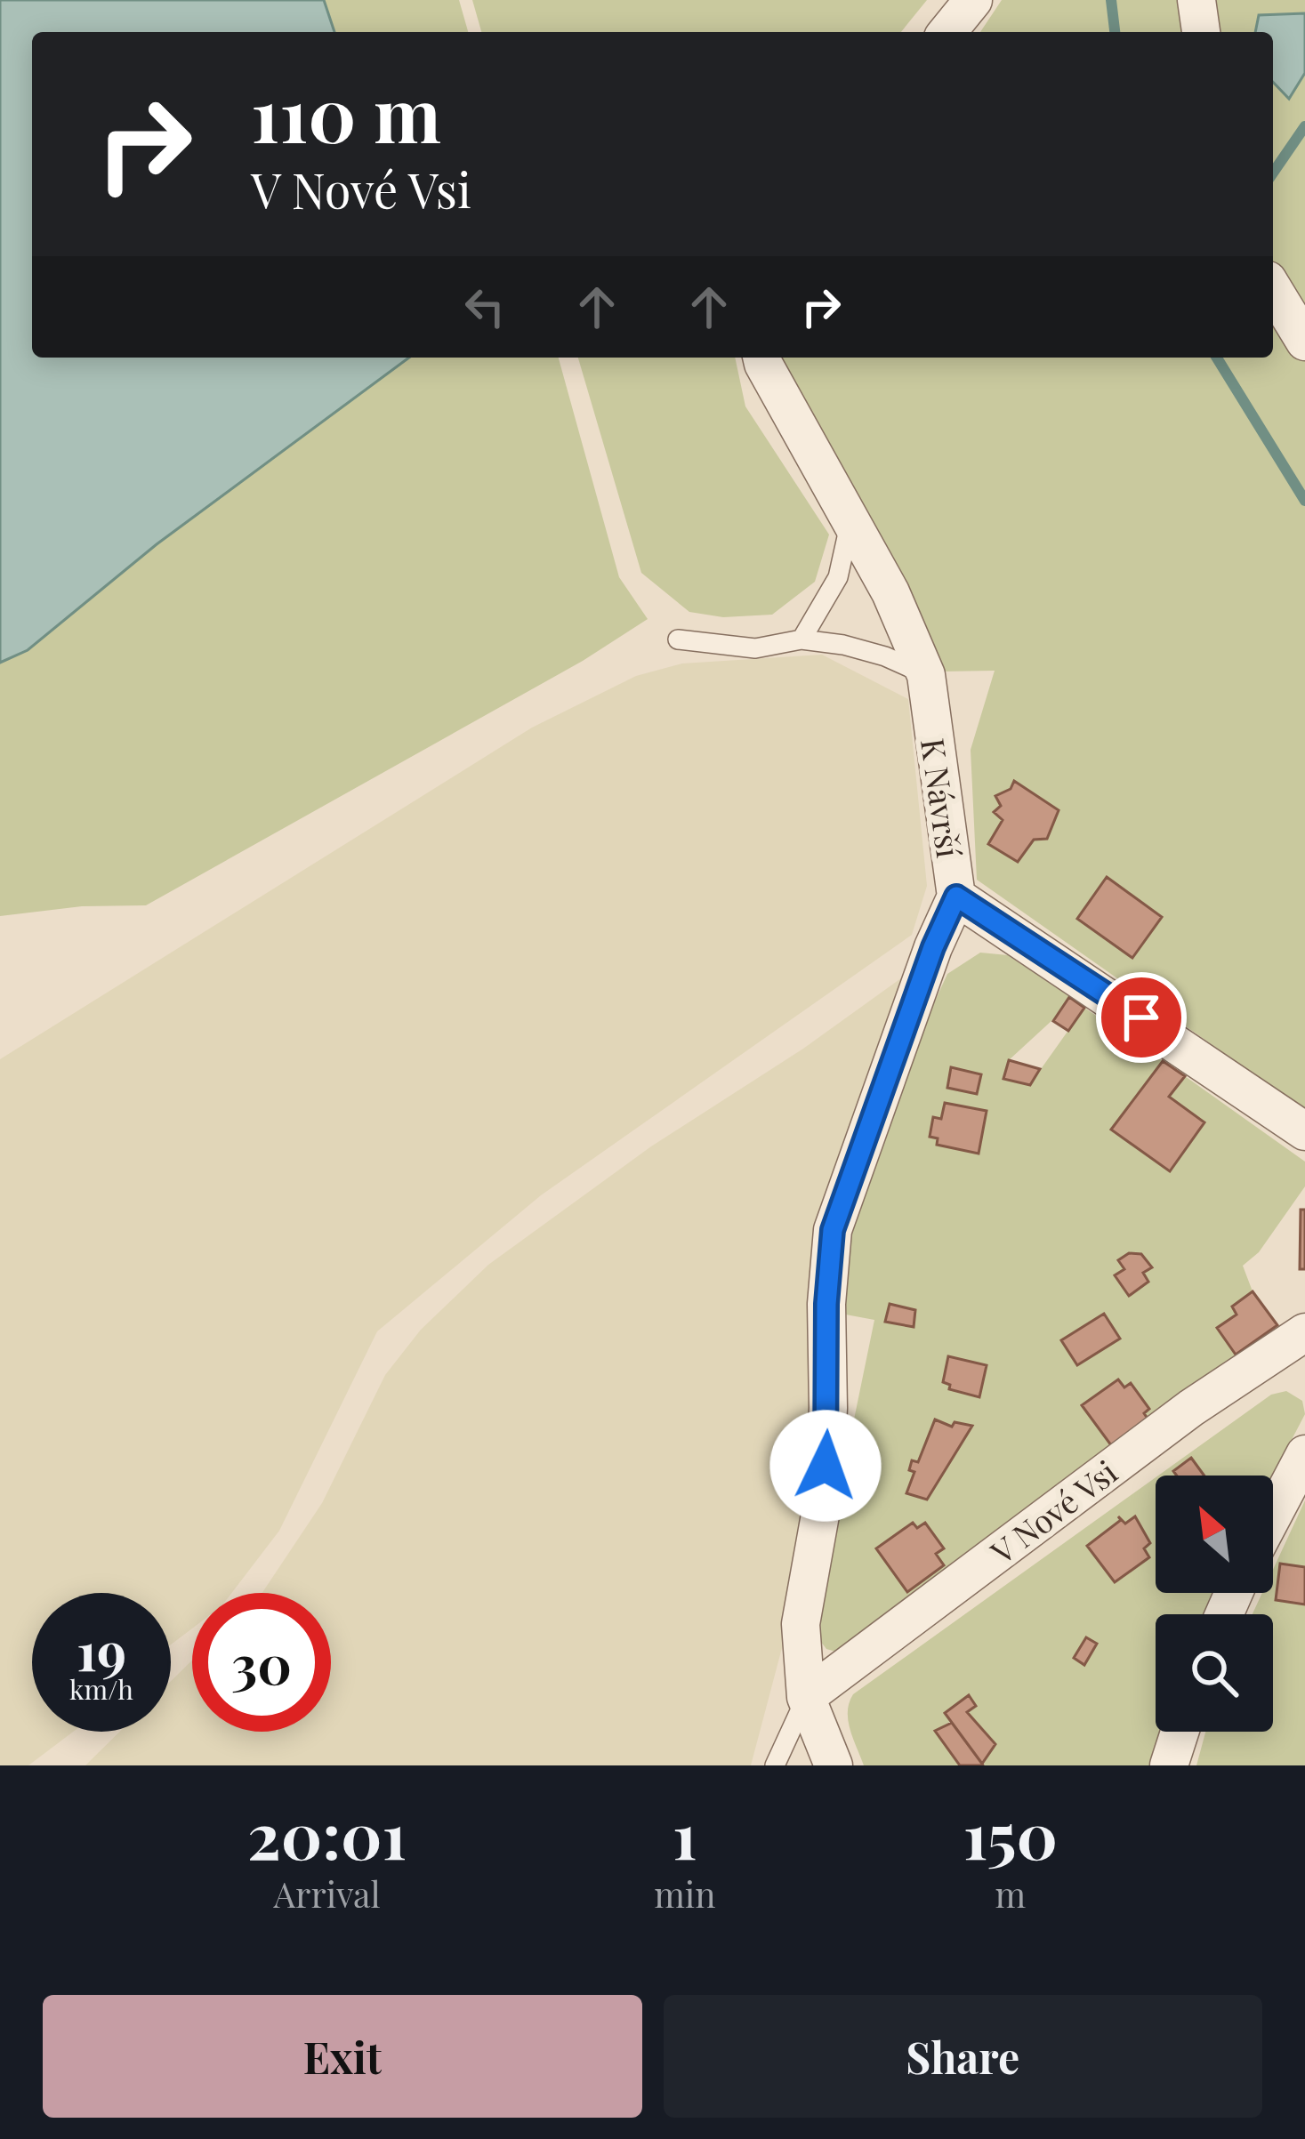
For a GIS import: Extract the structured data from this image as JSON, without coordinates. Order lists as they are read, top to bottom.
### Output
{
  "streets": {
    "street": ["K Návrší", "V Nové Vsi"]
  },
  "crossings": [
    ["K Návrší", "V Nové Vsi"]
  ],
  "north": "top left",
  "page": {
    "turn": ["110 m", "V Nové Vsi"],
    "speed": "19 km/h",
    "limit": "30",
    "eta": [
      "20:01",
      "Arrival",
      "1",
      "min",
      "150",
      "m"
    ],
    "buttons": ["Exit", "Share"]
  }
}
